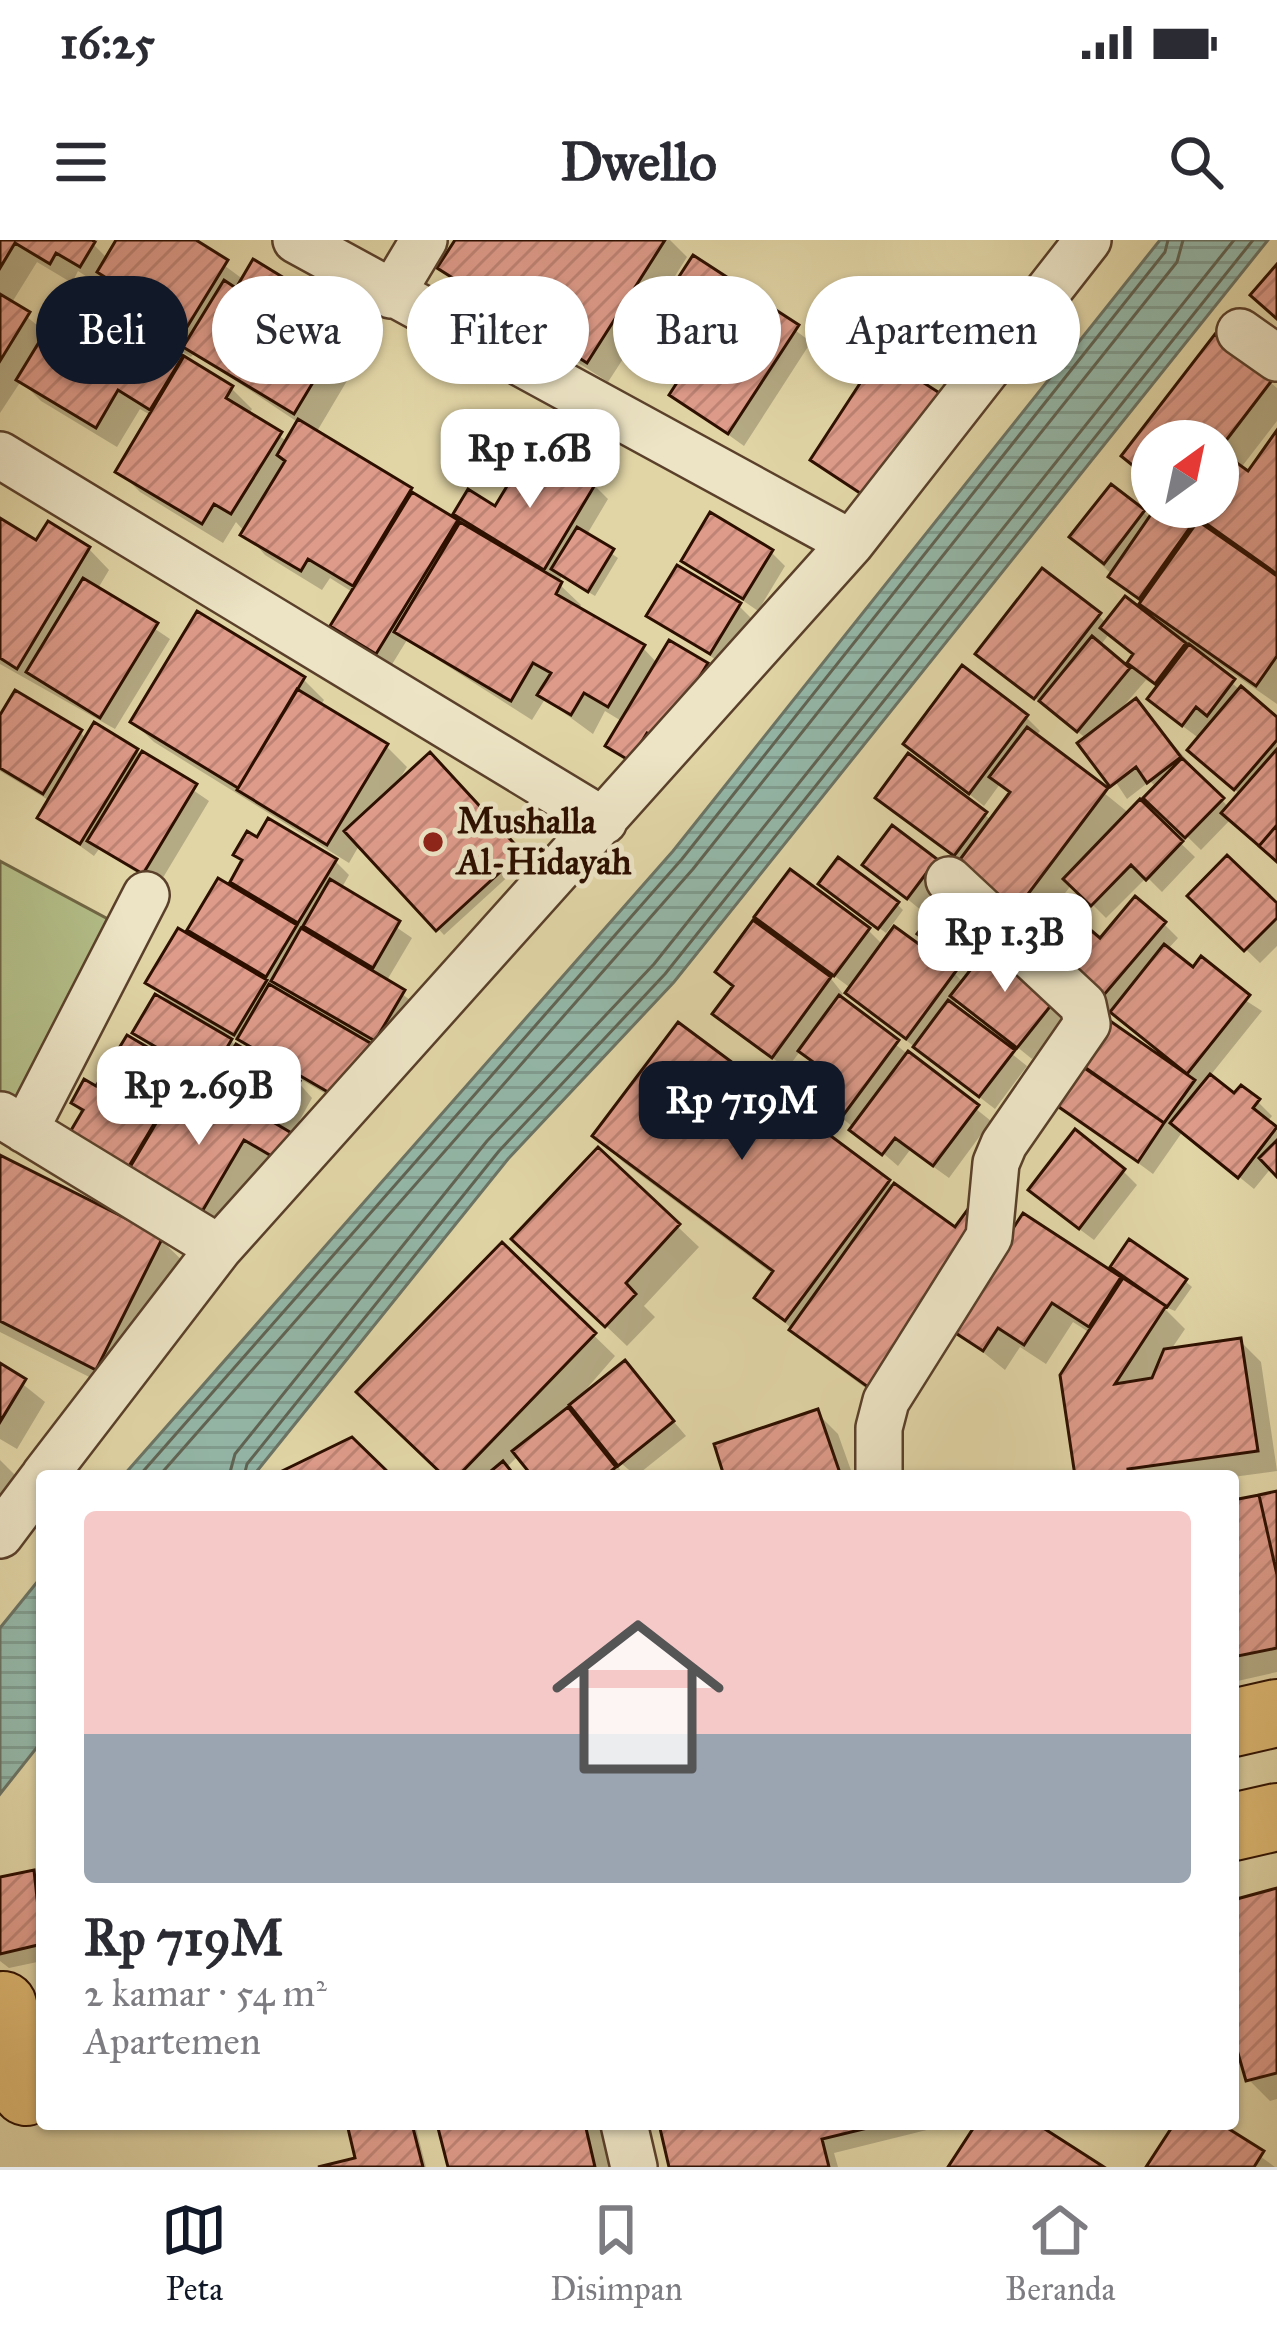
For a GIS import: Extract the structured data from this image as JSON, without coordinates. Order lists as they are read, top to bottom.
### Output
{
  "places": ["Mushalla Al-Hidayah"],
  "north": "top right",
  "page": {
    "status": "16:25",
    "header": "Dwello",
    "chip": [
      "Beli",
      "Sewa",
      "Filter",
      "Baru",
      "Apartemen"
    ],
    "price": [
      "Rp 1.6B",
      "Rp 1.3B",
      "Rp 2.69B",
      "Rp 719M"
    ],
    "list": [
      {
        "name": "Rp 719M",
        "note": "2 kamar · 54 m² · Apartemen"
      }
    ],
    "tabs": ["Peta", "Disimpan", "Beranda"]
  }
}
